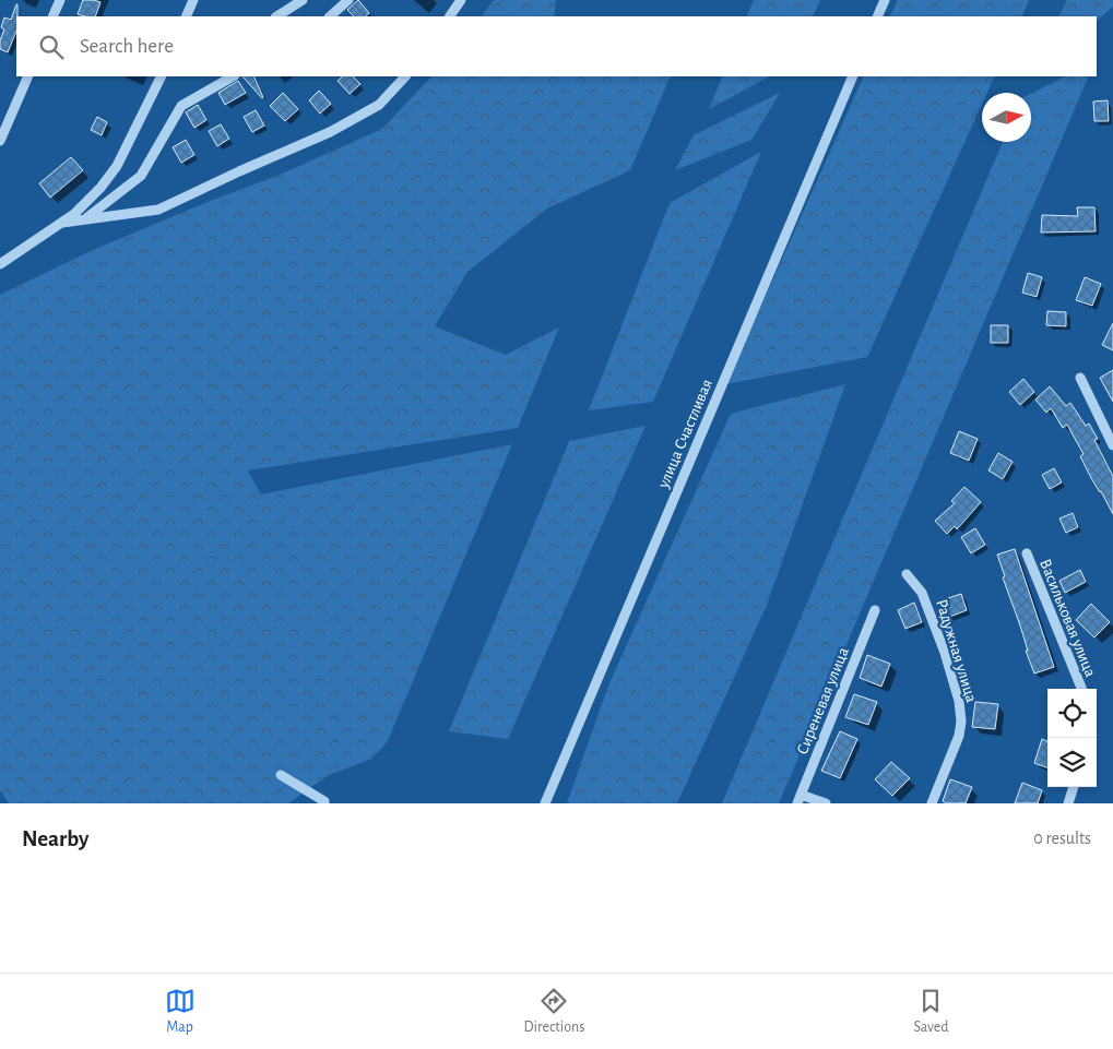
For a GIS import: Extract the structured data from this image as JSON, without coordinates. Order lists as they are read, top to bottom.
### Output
{
  "streets": {
    "street": [
      "улица Счастливая",
      "Васильковая улица",
      "Радужная улица",
      "Сиреневая улица"
    ]
  },
  "north": "right",
  "page": {
    "search": "Search here",
    "heading": ["Nearby", "0 results"],
    "nav": ["Map", "Directions", "Saved"]
  }
}
